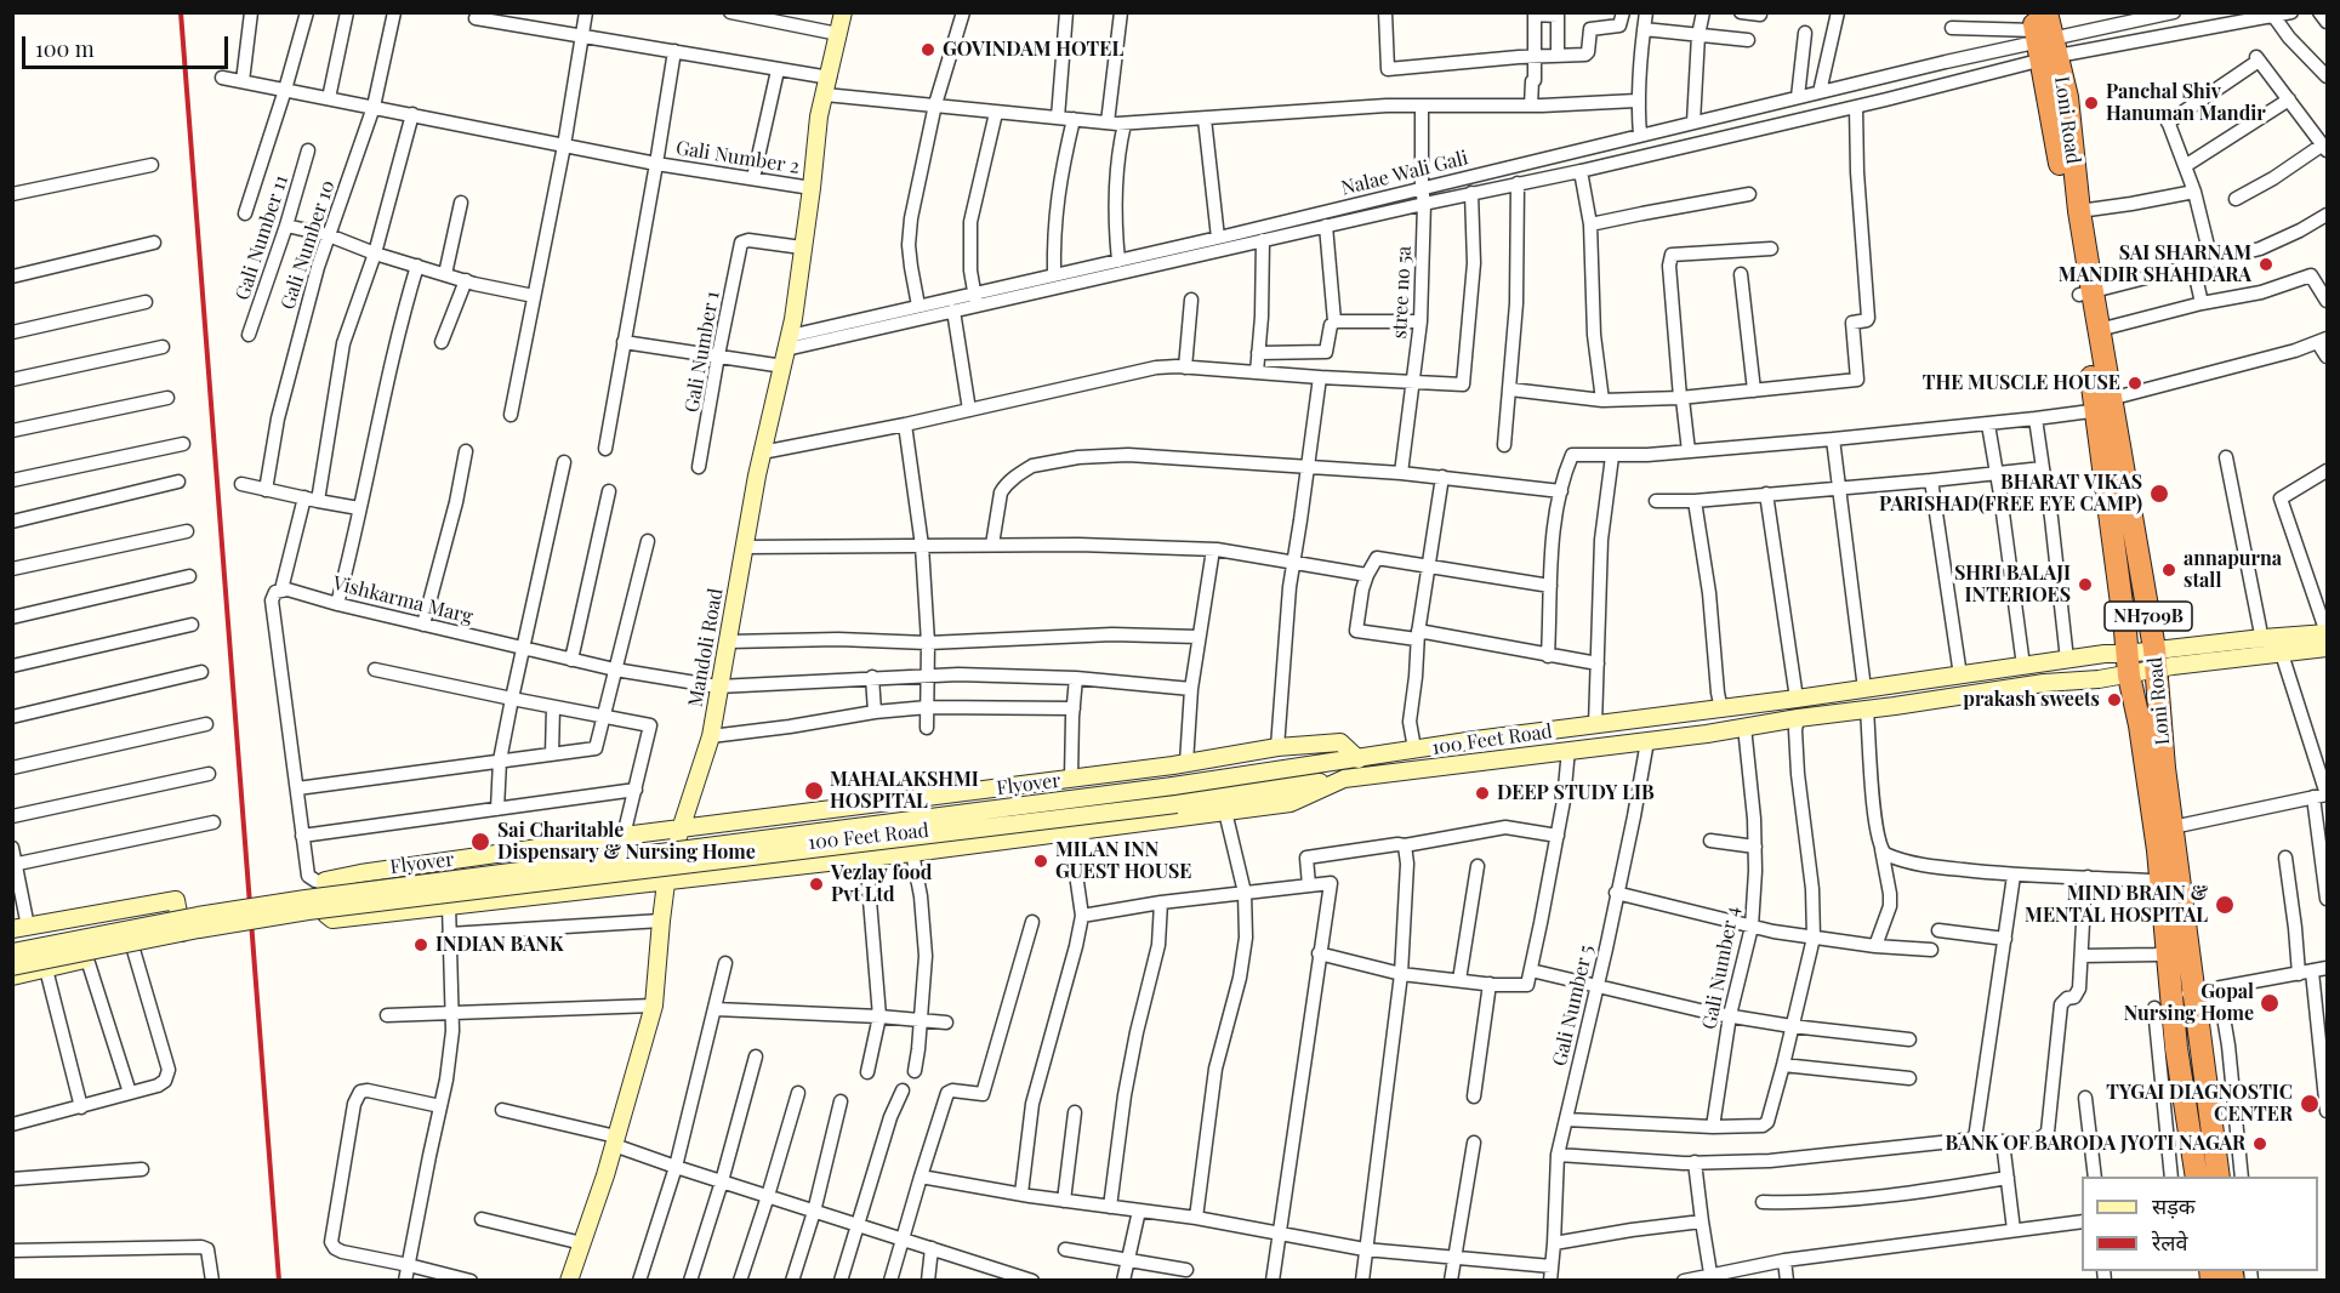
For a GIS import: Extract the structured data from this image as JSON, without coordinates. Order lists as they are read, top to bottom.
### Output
{
  "streets": {
    "highway": ["Loni Road", "NH709B"],
    "main road": ["Mandoli Road", "100 Feet Road", "Flyover"],
    "street": [
      "Gali Number 2",
      "Nalae Wali Gali",
      "Gali Number 11",
      "Gali Number 10",
      "stree no 5a",
      "Gali Number 1",
      "Vishkarma Marg",
      "Gali Number 4",
      "Gali Number 5"
    ]
  },
  "crossings": [
    ["Loni Road", "Nalae Wali Gali"],
    ["Loni Road", "100 Feet Road"],
    ["Gali Number 2", "Gali Number 10"],
    ["Gali Number 2", "Mandoli Road"],
    ["Nalae Wali Gali", "stree no 5a"],
    ["Nalae Wali Gali", "Mandoli Road"],
    ["Gali Number 1", "Mandoli Road"],
    ["Vishkarma Marg", "Mandoli Road"],
    ["Mandoli Road", "100 Feet Road"],
    ["100 Feet Road", "Flyover"],
    ["100 Feet Road", "Gali Number 4"],
    ["100 Feet Road", "Gali Number 5"]
  ],
  "places": [
    "GOVINDAM HOTEL",
    "Panchal Shiv Hanuman Mandir",
    "SAI SHARNAM MANDIR SHAHDARA",
    "THE MUSCLE HOUSE",
    "BHARAT VIKAS PARISHAD(FREE EYE CAMP)",
    "annapurna stall",
    "SHRI BALAJI INTERIOES",
    "prakash sweets",
    "MAHALAKSHMI HOSPITAL",
    "DEEP STUDY LIB",
    "Sai Charitable Dispensary & Nursing Home",
    "MILAN INN GUEST HOUSE",
    "Vezlay food Pvt Ltd",
    "MIND BRAIN & MENTAL HOSPITAL",
    "INDIAN BANK",
    "Gopal Nursing Home",
    "TYGAI DIAGNOSTIC CENTER",
    "BANK OF BARODA JYOTI NAGAR"
  ],
  "legend": ["सड़क", "रेलवे"],
  "scale_bar": "100 m"
}
